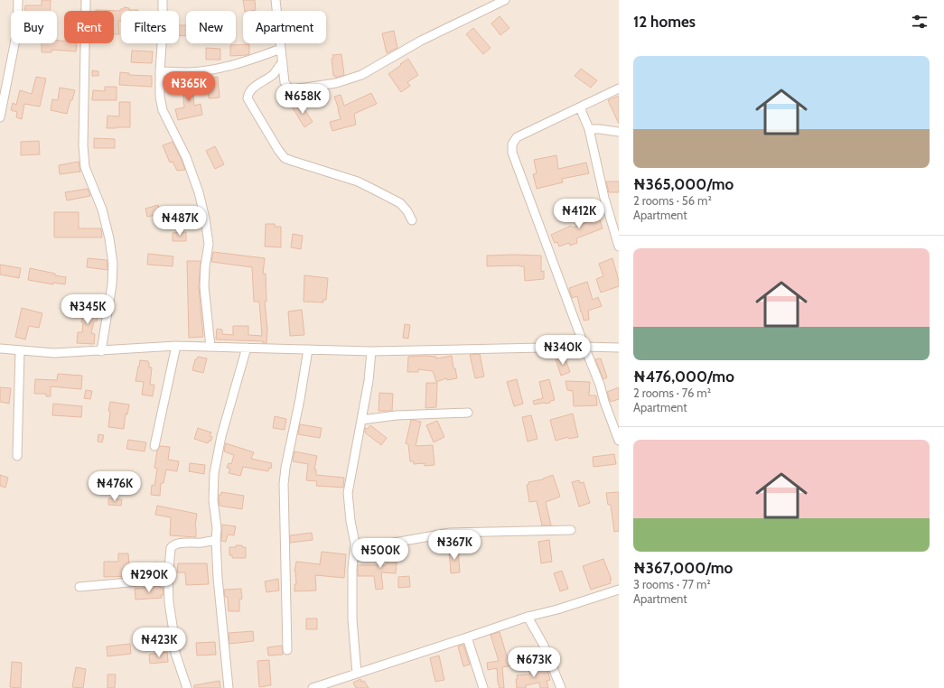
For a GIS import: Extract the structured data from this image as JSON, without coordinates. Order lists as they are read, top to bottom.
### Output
{
  "page": {
    "heading": "12 homes",
    "chip": [
      "Buy",
      "Rent",
      "Filters",
      "New",
      "Apartment"
    ],
    "list": [
      {
        "name": "₦365,000/mo",
        "note": "2 rooms · 56 m² · Apartment"
      },
      {
        "name": "₦476,000/mo",
        "note": "2 rooms · 76 m² · Apartment"
      },
      {
        "name": "₦367,000/mo",
        "note": "3 rooms · 77 m² · Apartment"
      }
    ],
    "price": [
      "₦365K",
      "₦658K",
      "₦412K",
      "₦487K",
      "₦345K",
      "₦340K",
      "₦476K",
      "₦367K",
      "₦500K",
      "₦290K",
      "₦423K",
      "₦673K"
    ]
  }
}
